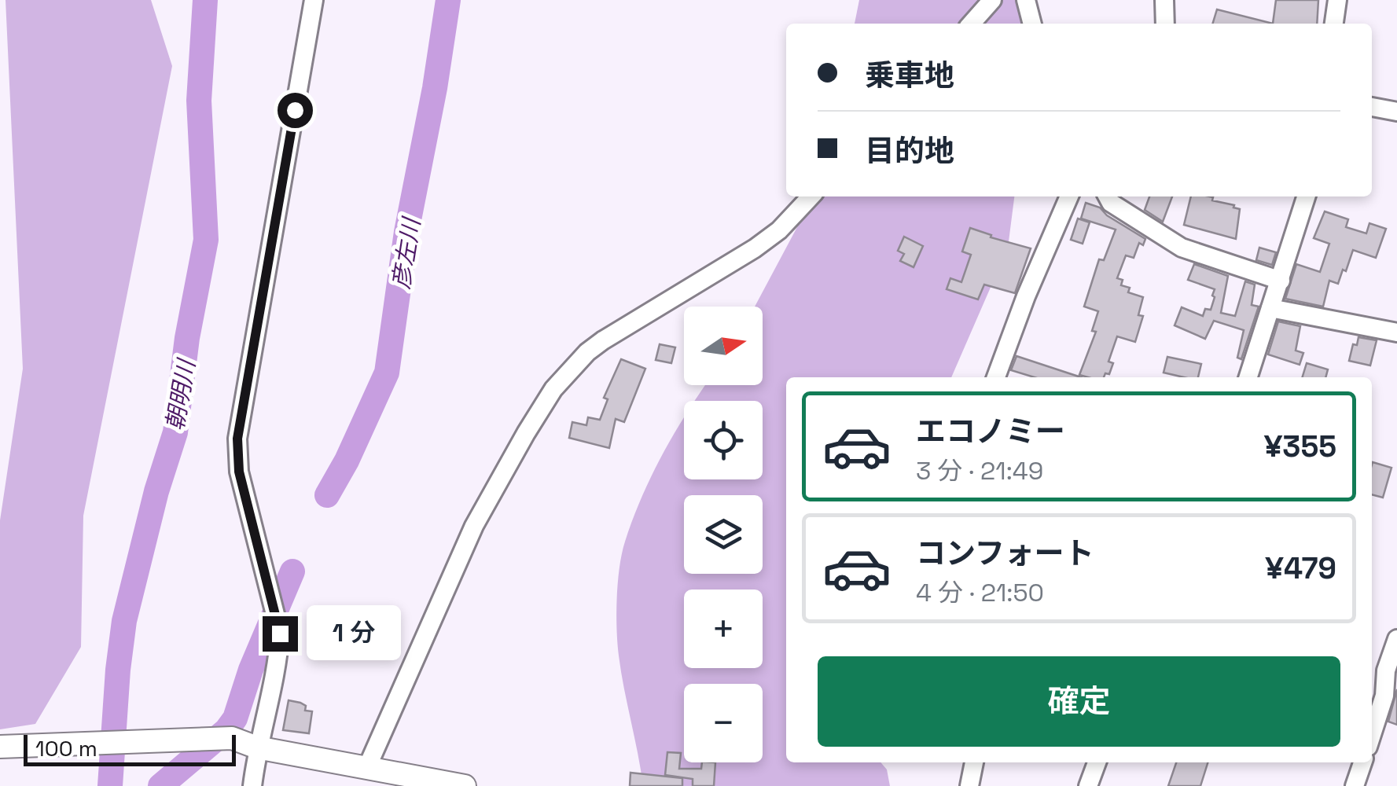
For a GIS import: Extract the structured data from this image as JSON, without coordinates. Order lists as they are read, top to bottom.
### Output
{
  "water": ["彦左川", "朝明川"],
  "scale_bar": "100 m",
  "north": "right",
  "page": {
    "banner": ["乗車地", "目的地"],
    "map_buttons": ["+", "−"],
    "list": [
      {
        "name": "エコノミー",
        "note": "3 分 · 21:49",
        "value": "¥355"
      },
      {
        "name": "コンフォート",
        "note": "4 分 · 21:50",
        "value": "¥479"
      }
    ],
    "bubble": "1 分",
    "buttons": "確定",
    "scale": "100 m"
  }
}
